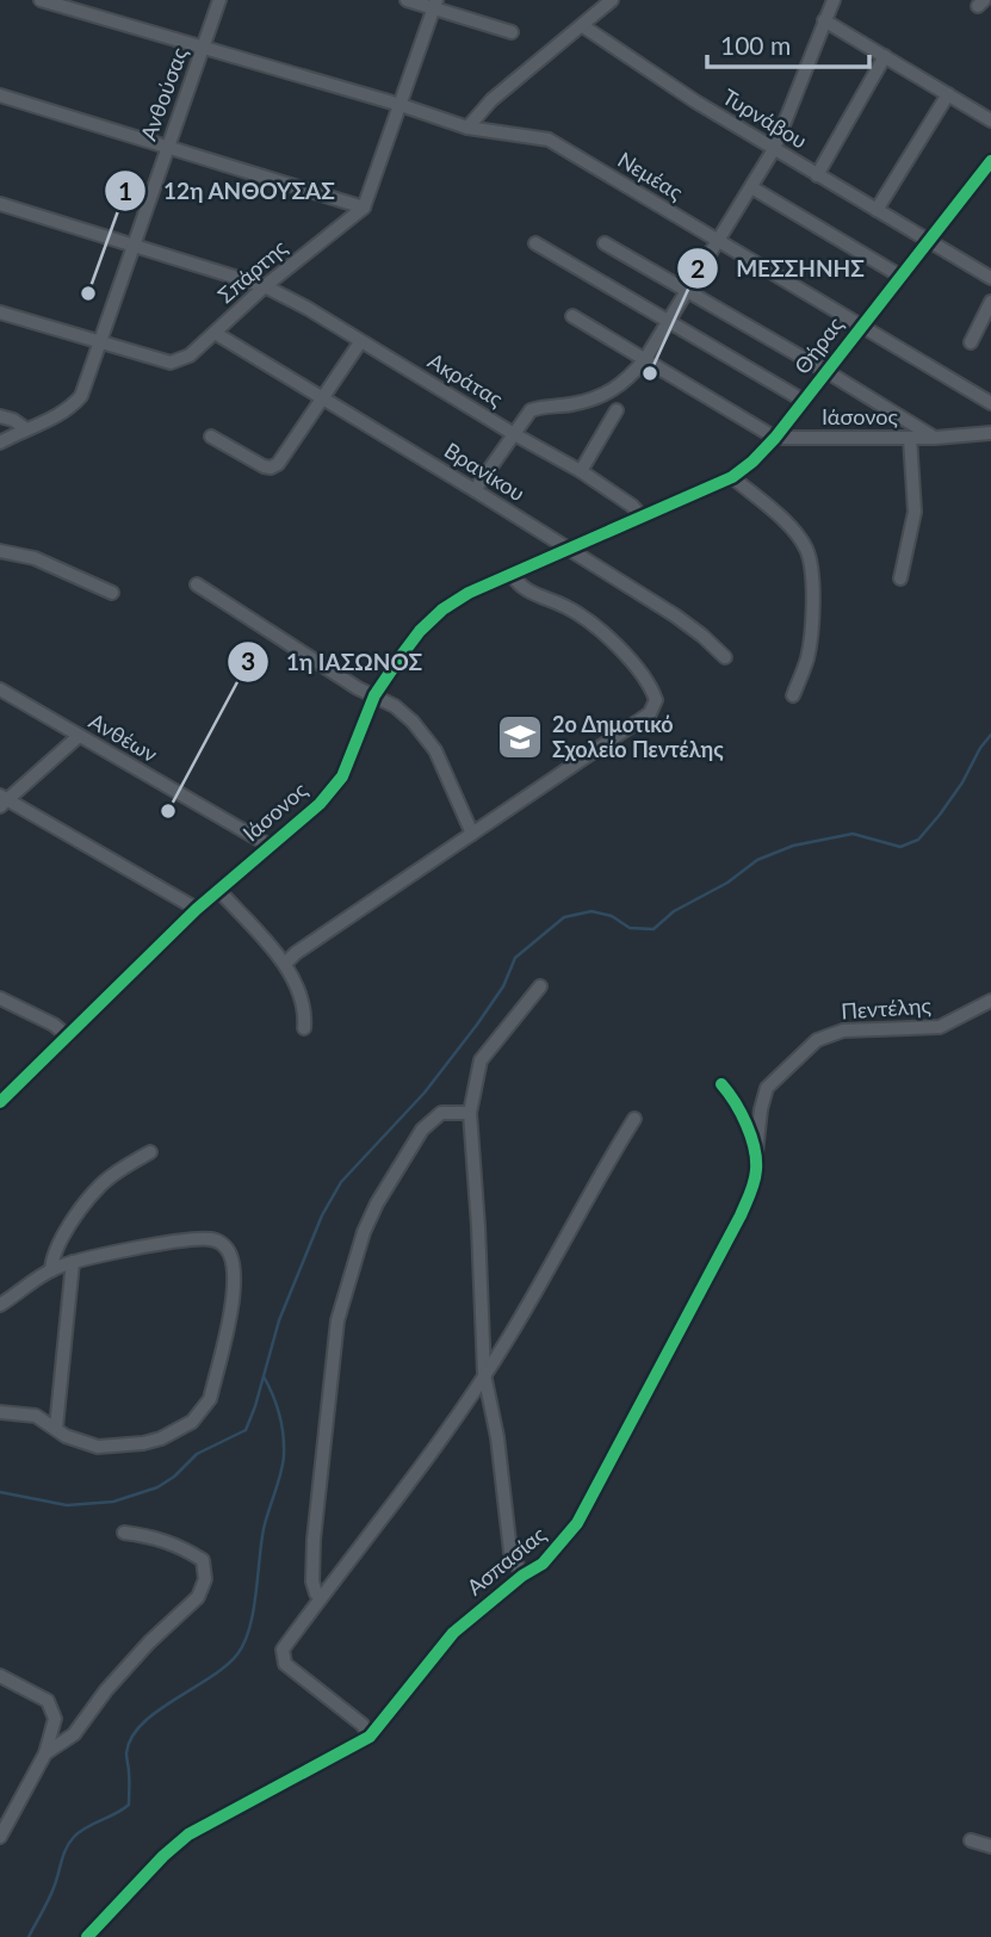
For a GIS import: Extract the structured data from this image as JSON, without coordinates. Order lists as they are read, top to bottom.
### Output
{
  "streets": {
    "street": [
      "Ανθούσας",
      "Τυρνάβου",
      "Νεμέας",
      "Σπάρτης",
      "Θήρας",
      "Ακράτας",
      "Ιάσονος",
      "Βρανίκου",
      "Ανθέων",
      "Πεντέλης",
      "Ασπασίας"
    ]
  },
  "crossings": [
    ["Ανθούσας", "Νεμέας"],
    ["Ανθούσας", "Σπάρτης"],
    ["Ανθούσας", "Ακράτας"],
    ["Τυρνάβου", "Θήρας"],
    ["Νεμέας", "Θήρας"],
    ["Σπάρτης", "Ακράτας"],
    ["Σπάρτης", "Βρανίκου"],
    ["Θήρας", "Ιάσονος"],
    ["Ακράτας", "Ιάσονος"],
    ["Ιάσονος", "Βρανίκου"],
    ["Ιάσονος", "Ανθέων"],
    ["Πεντέλης", "Ασπασίας"]
  ],
  "places": {
    "other": ["12η ΑΝΘΟΥΣΑΣ", "ΜΕΣΣΗΝΗΣ", "1η ΙΑΣΩΝΟΣ"],
    "school or university": ["2ο Δημοτικό Σχολείο Πεντέλης"]
  },
  "scale_bar": "100 m"
}
